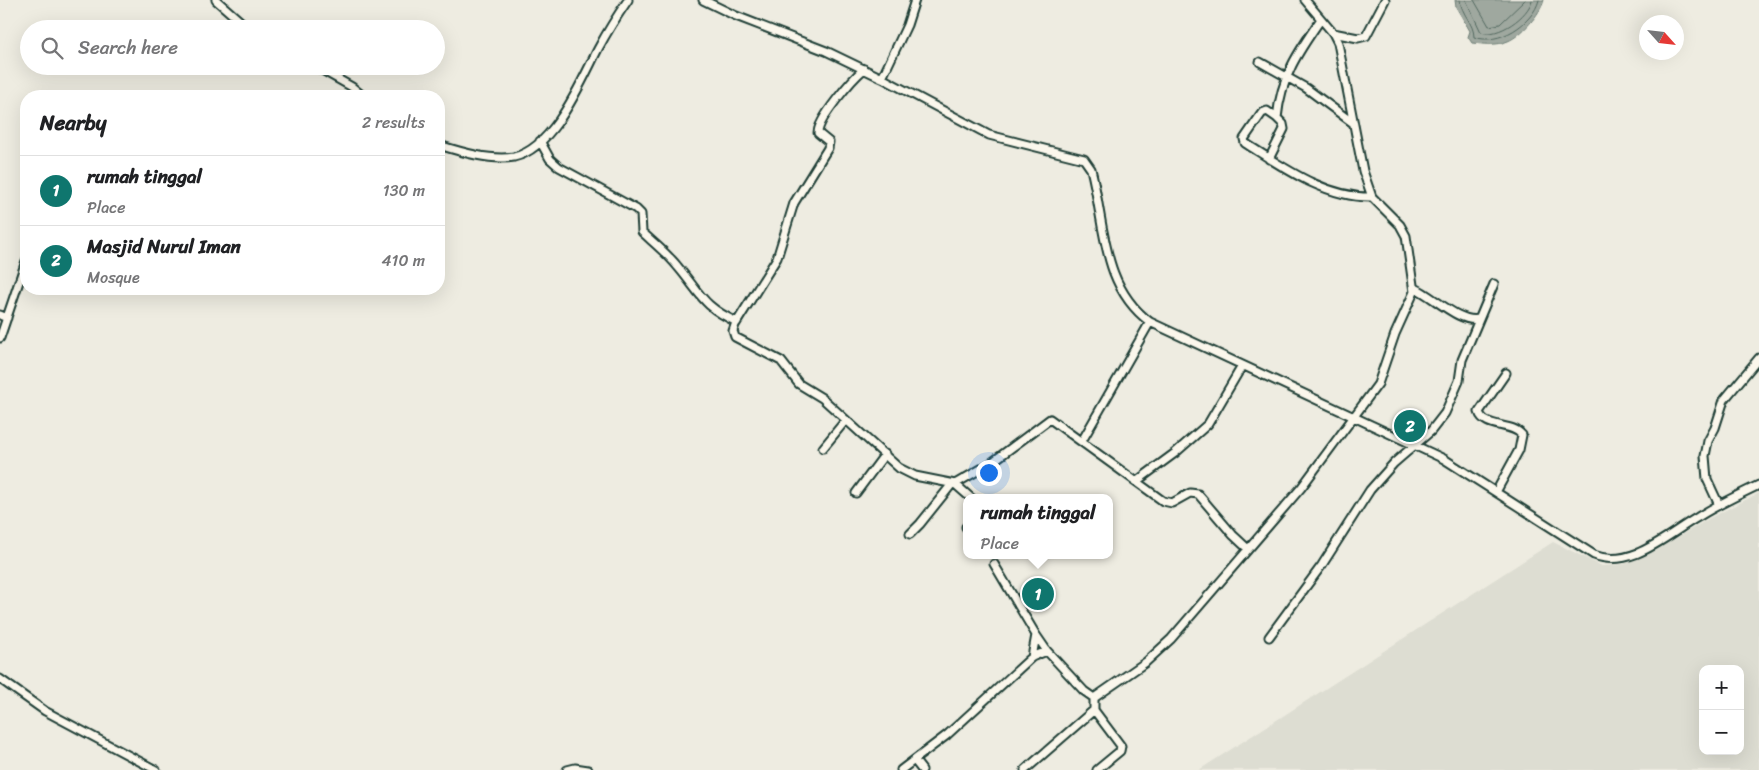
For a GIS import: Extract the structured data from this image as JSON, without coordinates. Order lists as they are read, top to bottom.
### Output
{
  "north": "bottom right",
  "page": {
    "search": "Search here",
    "heading": ["Nearby", "2 results"],
    "list": [
      {
        "mark": "1",
        "name": "rumah tinggal",
        "note": "Place",
        "value": "130 m"
      },
      {
        "mark": "2",
        "name": "Masjid Nurul Iman",
        "note": "Mosque",
        "value": "410 m"
      }
    ],
    "pins": ["2", "1"],
    "popup": ["rumah tinggal", "Place"],
    "map_buttons": ["+", "−"]
  }
}
